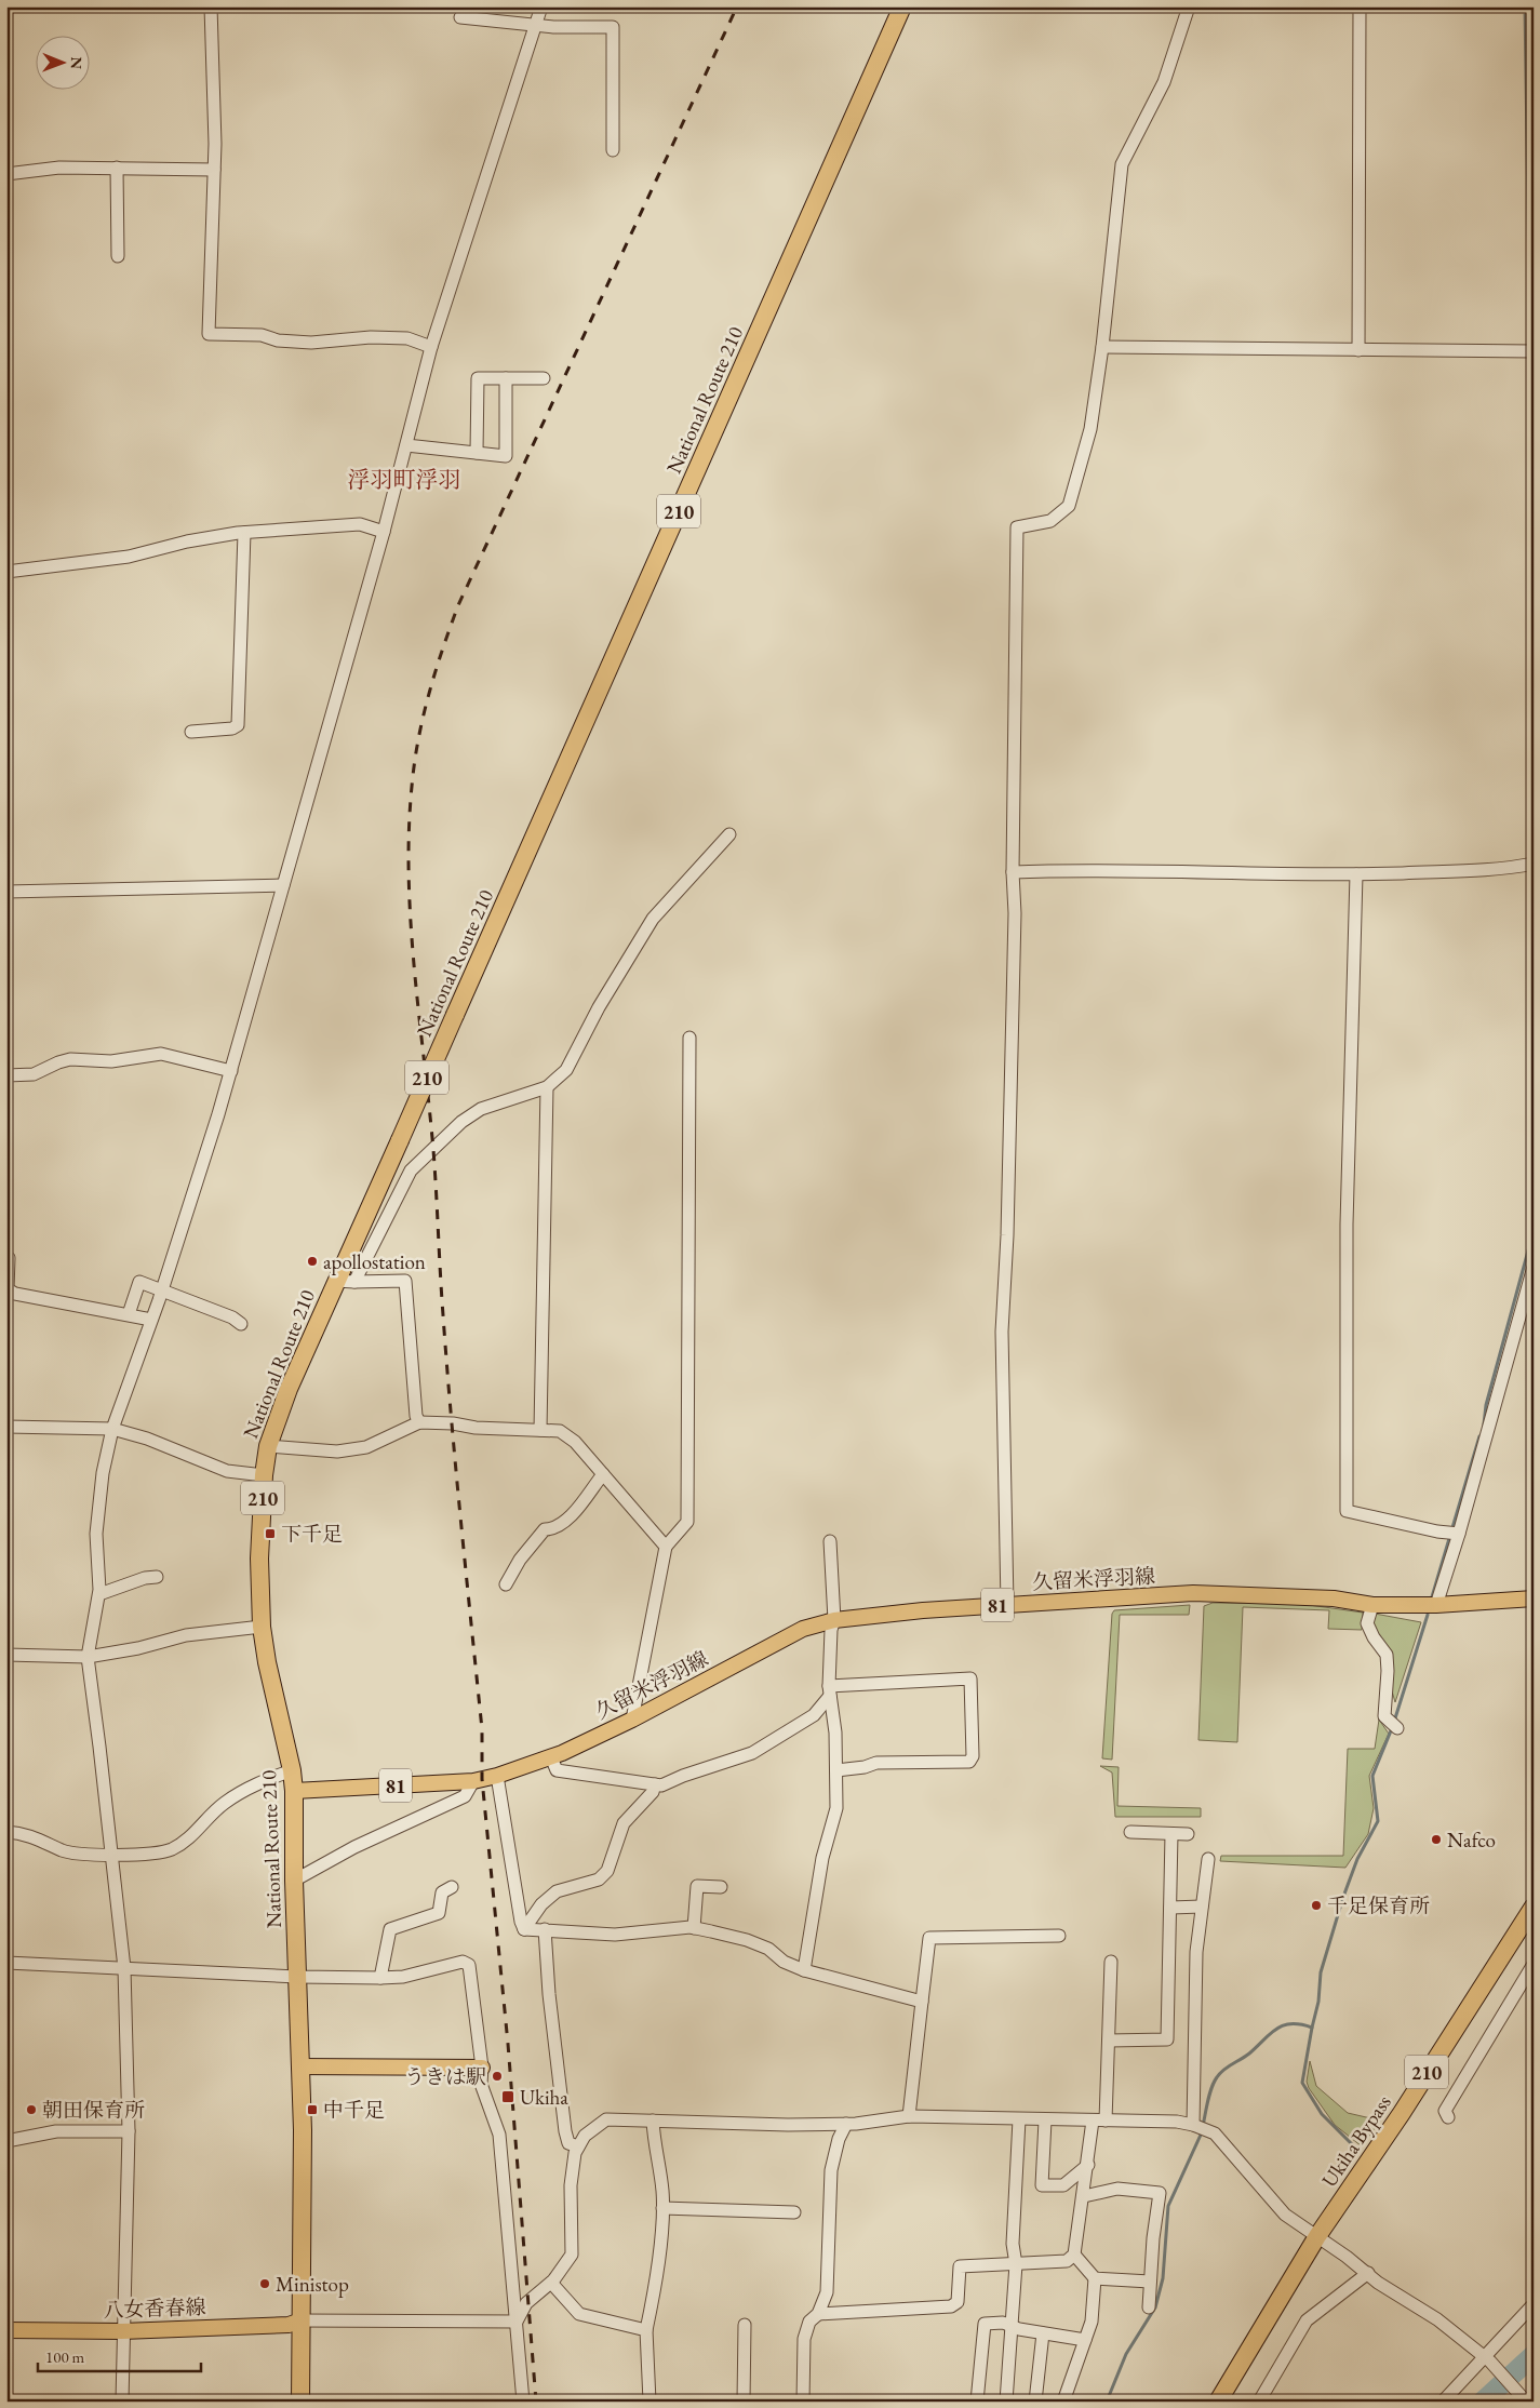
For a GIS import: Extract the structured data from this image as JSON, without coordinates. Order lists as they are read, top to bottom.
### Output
{
  "streets": {
    "highway": ["National Route 210", "210", "Ukiha Bypass"],
    "main road": ["久留米浮羽線", "81", "八女香春線"]
  },
  "crossings": [
    ["National Route 210", "81"],
    ["National Route 210", "八女香春線"],
    ["久留米浮羽線", "81"]
  ],
  "districts": ["浮羽町浮羽"],
  "places": {
    "other": [
      "apollostation",
      "Nafco",
      "千足保育所",
      "うきは駅",
      "朝田保育所",
      "Ministop"
    ],
    "transit": ["下千足", "Ukiha", "中千足"]
  },
  "scale_bar": "100 m",
  "north": "right"
}
